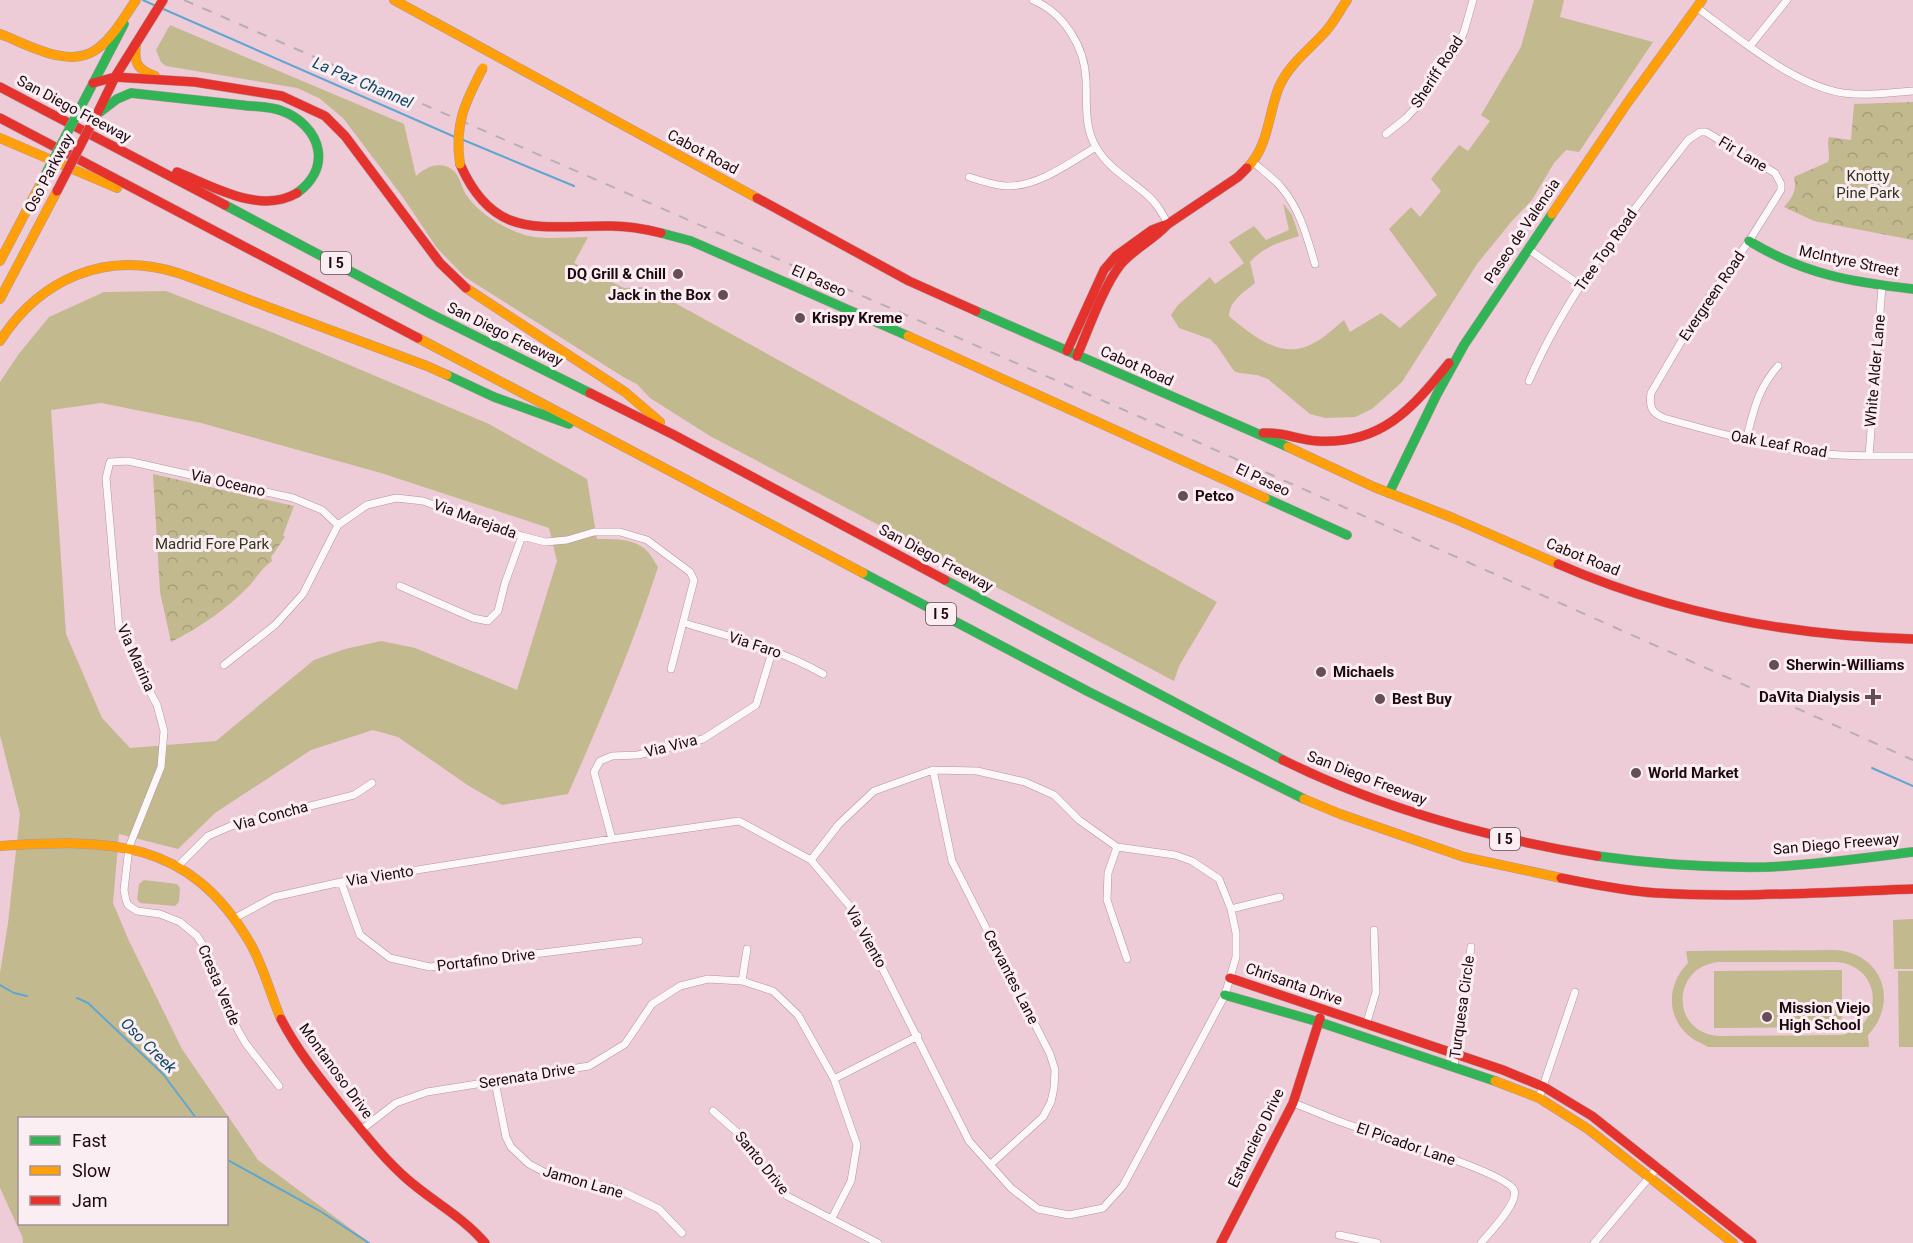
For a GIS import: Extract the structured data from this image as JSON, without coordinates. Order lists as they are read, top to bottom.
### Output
{
  "streets": {
    "main road": [
      "San Diego Freeway",
      "Cabot Road",
      "Oso Parkway",
      "Paseo de Valencia",
      "McIntyre Street",
      "I 5",
      "El Paseo",
      "Chrisanta Drive",
      "Montanoso Drive",
      "Estanciero Drive"
    ],
    "street": [
      "Sheriff Road",
      "Fir Lane",
      "Tree Top Road",
      "Evergreen Road",
      "White Alder Lane",
      "Oak Leaf Road",
      "Via Oceano",
      "Via Marejada",
      "Via Faro",
      "Via Marina",
      "Via Viva",
      "Via Concha",
      "Via Viento",
      "Portafino Drive",
      "Cervantes Lane",
      "Cresta Verde",
      "Turquesa Circle",
      "Serenata Drive",
      "El Picador Lane",
      "Santo Drive",
      "Jamon Lane"
    ]
  },
  "crossings": [
    ["Cabot Road", "Paseo de Valencia"],
    ["Cabot Road", "El Paseo"],
    ["Fir Lane", "Tree Top Road"],
    ["Fir Lane", "Evergreen Road"],
    ["McIntyre Street", "Evergreen Road"],
    ["McIntyre Street", "White Alder Lane"],
    ["Evergreen Road", "Oak Leaf Road"],
    ["White Alder Lane", "Oak Leaf Road"],
    ["Via Oceano", "Via Marejada"],
    ["Via Oceano", "Via Marina"],
    ["Via Marejada", "Via Faro"],
    ["Via Faro", "Via Viva"],
    ["Via Marina", "Cresta Verde"],
    ["Via Marina", "Montanoso Drive"],
    ["Via Viva", "Via Viento"],
    ["Via Concha", "Montanoso Drive"],
    ["Via Viento", "Portafino Drive"],
    ["Via Viento", "Cervantes Lane"],
    ["Via Viento", "Chrisanta Drive"],
    ["Via Viento", "Montanoso Drive"],
    ["Cervantes Lane", "Chrisanta Drive"],
    ["Chrisanta Drive", "Turquesa Circle"],
    ["Chrisanta Drive", "Estanciero Drive"],
    ["Cresta Verde", "Montanoso Drive"],
    ["Montanoso Drive", "Serenata Drive"],
    ["Serenata Drive", "Santo Drive"],
    ["Serenata Drive", "Jamon Lane"],
    ["Estanciero Drive", "El Picador Lane"]
  ],
  "water": ["La Paz Channel", "Oso Creek"],
  "parks": ["Knotty Pine Park", "Madrid Fore Park"],
  "places": {
    "other": [
      "DQ Grill & Chill",
      "Jack in the Box",
      "Krispy Kreme",
      "Petco",
      "Sherwin-Williams",
      "Michaels",
      "Best Buy",
      "World Market",
      "Mission Viejo High School"
    ],
    "health": ["DaVita Dialysis"]
  },
  "legend": ["Fast", "Slow", "Jam"]
}
